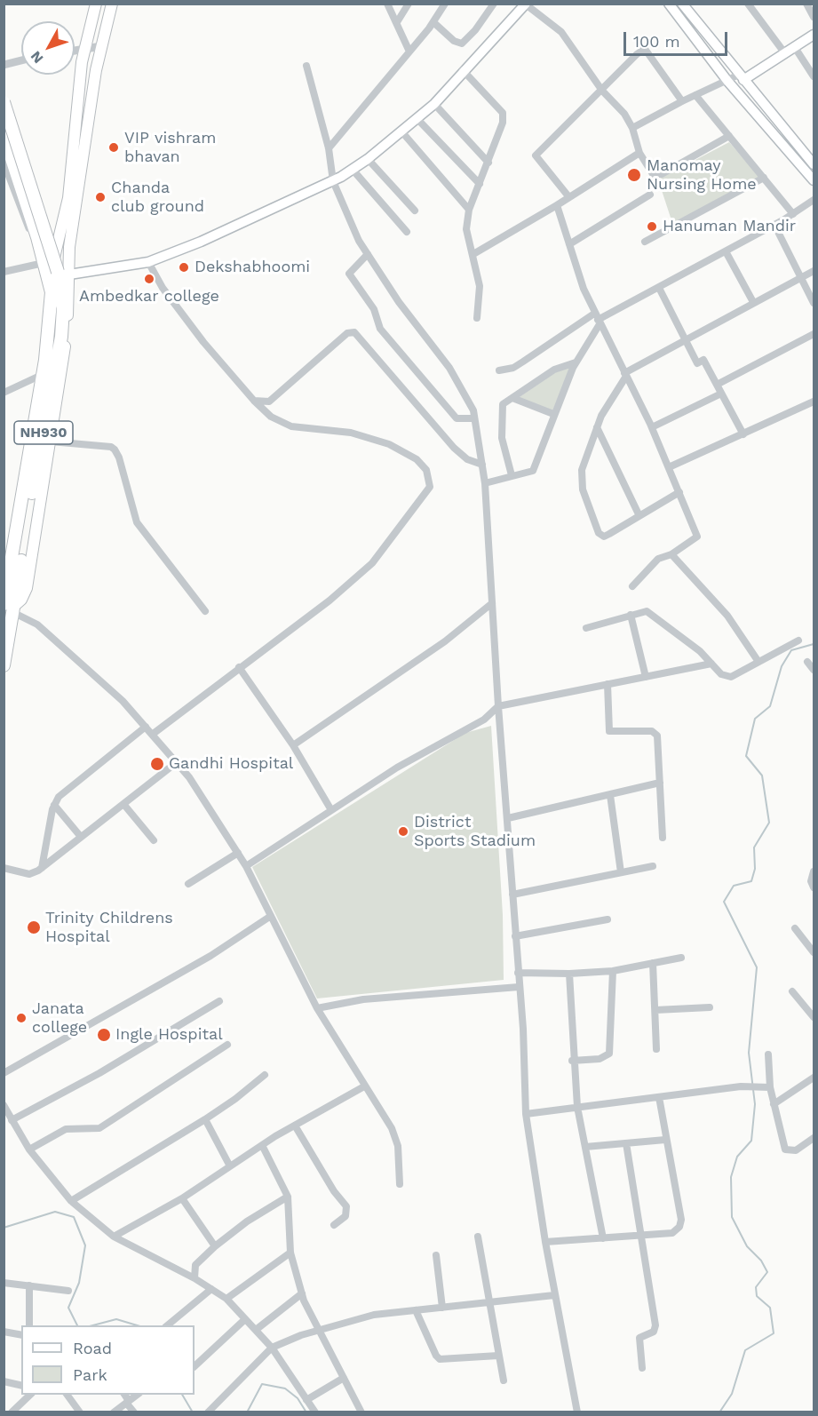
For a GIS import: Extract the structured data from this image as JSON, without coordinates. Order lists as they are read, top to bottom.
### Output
{
  "streets": {
    "highway": ["NH930"]
  },
  "places": [
    "VIP vishram bhavan",
    "Manomay Nursing Home",
    "Chanda club ground",
    "Hanuman Mandir",
    "Dekshabhoomi",
    "Ambedkar college",
    "Gandhi Hospital",
    "District Sports Stadium",
    "Trinity Childrens Hospital",
    "Janata college",
    "Ingle Hospital"
  ],
  "legend": ["Road", "Park"],
  "scale_bar": "100 m",
  "north": "bottom left"
}
